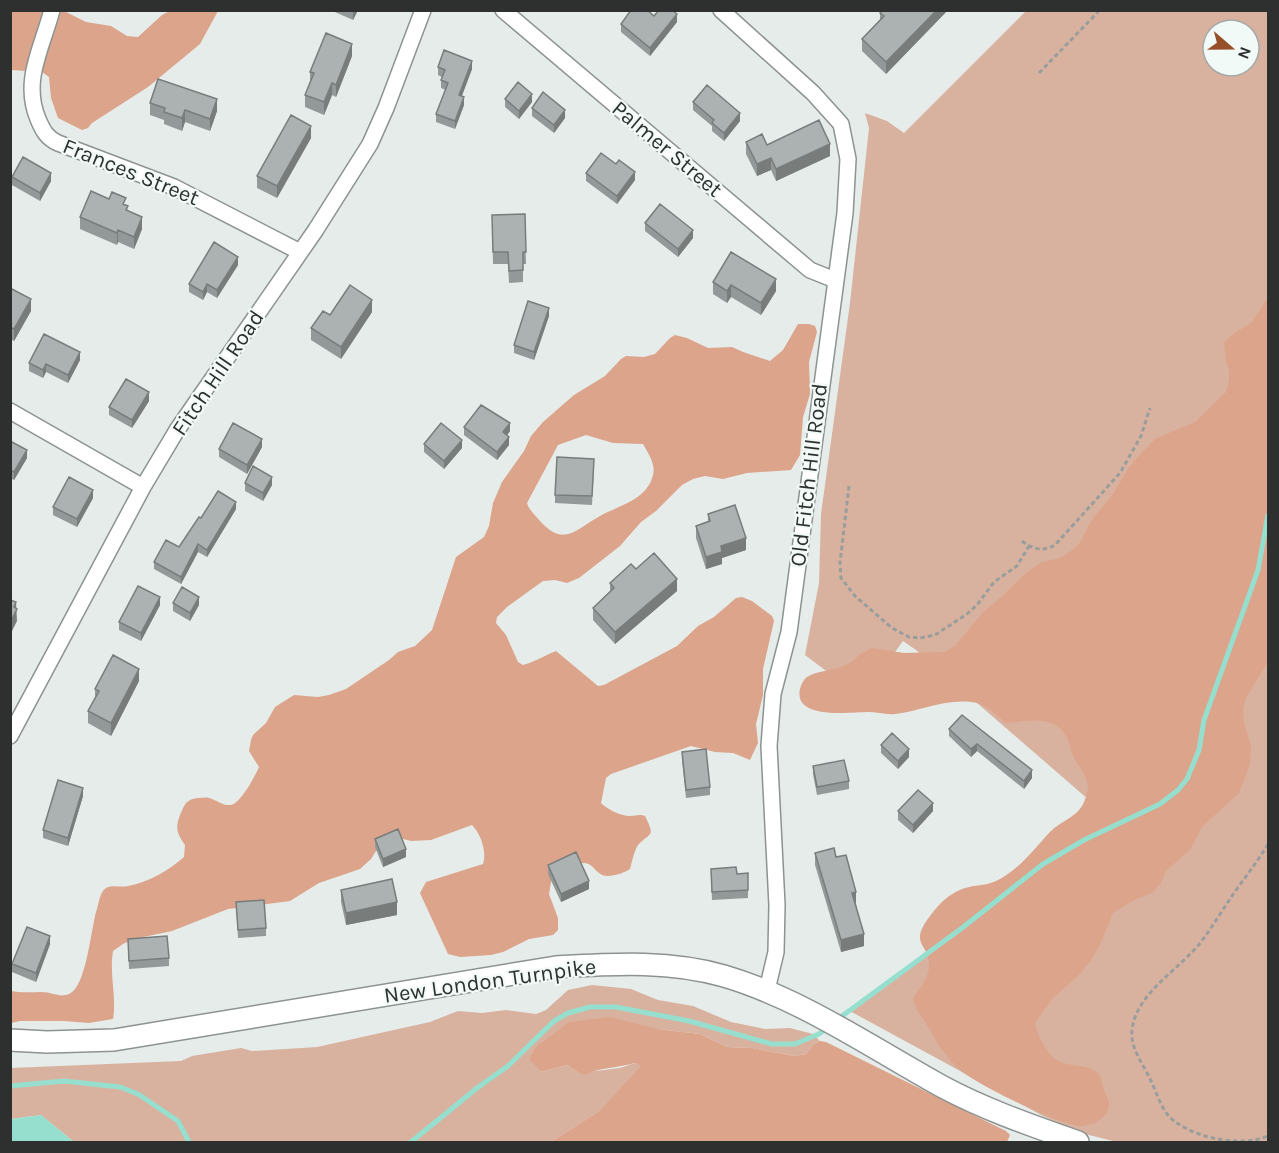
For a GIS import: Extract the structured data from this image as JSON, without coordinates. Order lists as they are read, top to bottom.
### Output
{
  "streets": {
    "main road": ["New London Turnpike"],
    "street": [
      "Palmer Street",
      "Frances Street",
      "Fitch Hill Road",
      "Old Fitch Hill Road"
    ]
  },
  "crossings": [
    ["Palmer Street", "Old Fitch Hill Road"],
    ["Frances Street", "Fitch Hill Road"],
    ["Old Fitch Hill Road", "New London Turnpike"]
  ],
  "north": "right"
}
